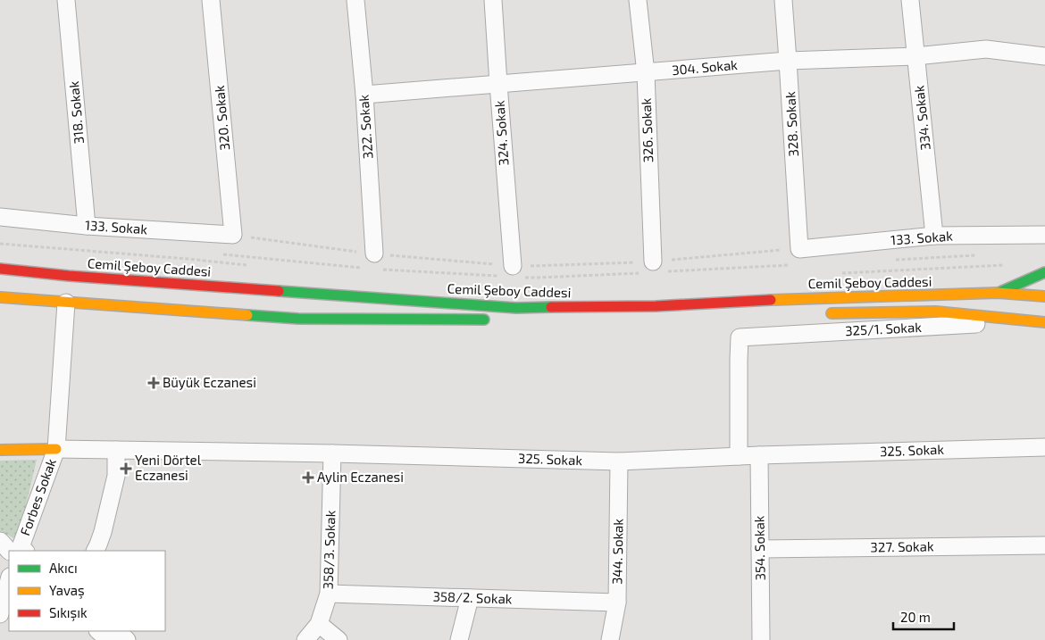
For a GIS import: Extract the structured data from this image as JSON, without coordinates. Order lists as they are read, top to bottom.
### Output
{
  "streets": {
    "main road": ["Cemil Şeboy Caddesi", "Forbes Sokak"],
    "street": [
      "304. Sokak",
      "318. Sokak",
      "320. Sokak",
      "334. Sokak",
      "328. Sokak",
      "322. Sokak",
      "326. Sokak",
      "324. Sokak",
      "133. Sokak",
      "325/1. Sokak",
      "325. Sokak",
      "327. Sokak",
      "354. Sokak",
      "358/3. Sokak",
      "344. Sokak",
      "358/2. Sokak"
    ]
  },
  "crossings": [
    ["304. Sokak", "334. Sokak"],
    ["304. Sokak", "328. Sokak"],
    ["304. Sokak", "322. Sokak"],
    ["304. Sokak", "326. Sokak"],
    ["304. Sokak", "324. Sokak"],
    ["318. Sokak", "133. Sokak"],
    ["320. Sokak", "133. Sokak"],
    ["334. Sokak", "133. Sokak"],
    ["328. Sokak", "133. Sokak"],
    ["325/1. Sokak", "325. Sokak"],
    ["325. Sokak", "Forbes Sokak"],
    ["325. Sokak", "354. Sokak"],
    ["325. Sokak", "358/3. Sokak"],
    ["325. Sokak", "344. Sokak"],
    ["327. Sokak", "354. Sokak"],
    ["358/3. Sokak", "358/2. Sokak"],
    ["344. Sokak", "358/2. Sokak"]
  ],
  "places": {
    "health": ["Büyük Eczanesi", "Yeni Dörtel Eczanesi", "Aylin Eczanesi"]
  },
  "legend": ["Akıcı", "Yavaş", "Sıkışık"],
  "scale_bar": "20 m"
}
